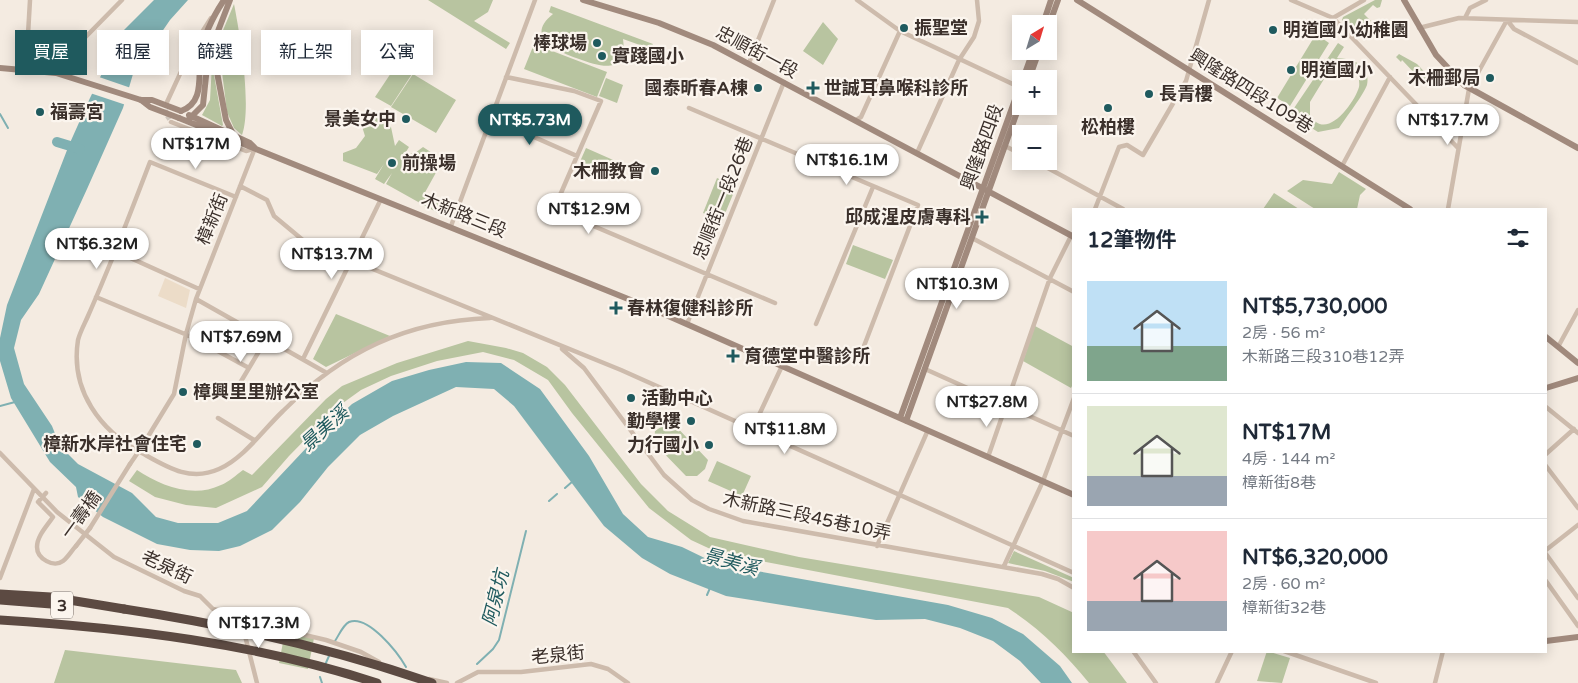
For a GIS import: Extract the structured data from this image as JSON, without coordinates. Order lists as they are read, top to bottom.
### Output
{
  "streets": {
    "highway": ["3"],
    "main road": [
      "忠順街一段",
      "興隆路四段109巷",
      "興隆路四段",
      "木新路三段"
    ],
    "street": [
      "忠順街一段26巷",
      "樟新街",
      "一壽橋",
      "木新路三段45巷10弄",
      "老泉街"
    ]
  },
  "crossings": [
    ["忠順街一段", "興隆路四段"],
    ["忠順街一段", "忠順街一段26巷"],
    ["興隆路四段", "木新路三段"],
    ["忠順街一段26巷", "木新路三段"],
    ["木新路三段", "樟新街"],
    ["樟新街", "一壽橋"],
    ["一壽橋", "老泉街"]
  ],
  "water": ["景美溪", "阿泉坑"],
  "places": {
    "other": [
      "振聖堂",
      "明道國小幼稚園",
      "棒球場",
      "實踐國小",
      "明道國小",
      "木柵郵局",
      "國泰昕春A棟",
      "長青樓",
      "松柏樓",
      "福壽宮",
      "景美女中",
      "前操場",
      "木柵教會",
      "樟興里里辦公室",
      "活動中心",
      "勤學樓",
      "樟新水岸社會住宅",
      "力行國小"
    ],
    "health": [
      "世誠耳鼻喉科診所",
      "邱成湦皮膚專科",
      "春林復健科診所",
      "育德堂中醫診所"
    ]
  },
  "north": "top right",
  "page": {
    "map_buttons": ["+", "−"],
    "chip": [
      "買屋",
      "租屋",
      "篩選",
      "新上架",
      "公寓"
    ],
    "price": [
      "NT$5.73M",
      "NT$17.7M",
      "NT$17M",
      "NT$16.1M",
      "NT$12.9M",
      "NT$6.32M",
      "NT$13.7M",
      "NT$10.3M",
      "NT$7.69M",
      "NT$27.8M",
      "NT$11.8M",
      "NT$17.3M"
    ],
    "heading": "12筆物件",
    "list": [
      {
        "name": "NT$5,730,000",
        "note": "2房 · 56 m² · 木新路三段310巷12弄"
      },
      {
        "name": "NT$17M",
        "note": "4房 · 144 m² · 樟新街8巷"
      },
      {
        "name": "NT$6,320,000",
        "note": "2房 · 60 m² · 樟新街32巷"
      }
    ]
  }
}
